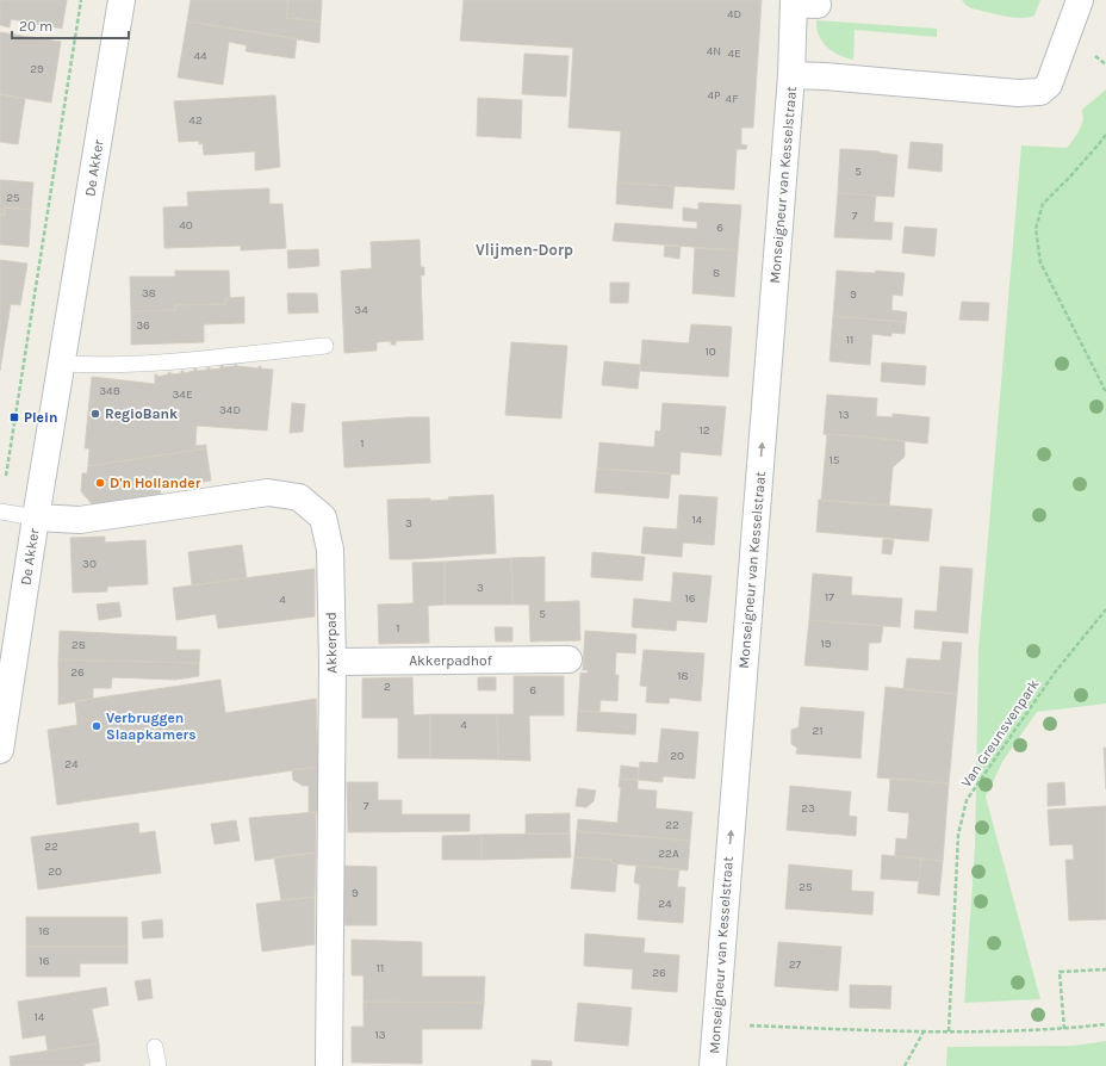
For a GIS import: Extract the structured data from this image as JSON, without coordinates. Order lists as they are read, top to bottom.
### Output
{
  "streets": {
    "street": [
      "De Akker",
      "Monseigneur van Kesselstraat",
      "Akkerpad",
      "Akkerpadhof"
    ],
    "path": ["Van Greunsvenpark"]
  },
  "crossings": [
    ["De Akker", "Akkerpad"],
    ["Akkerpad", "Akkerpadhof"]
  ],
  "one_way": ["Monseigneur van Kesselstraat"],
  "districts": ["Vlijmen-Dorp"],
  "places": {
    "other": ["RegioBank", "D'n Hollander", "Verbruggen Slaapkamers"],
    "transit": ["Plein"]
  },
  "house_numbers": [
    "4D",
    "4N",
    "4E",
    "44",
    "29",
    "4P",
    "4F",
    "42",
    "5",
    "25",
    "7",
    "40",
    "6",
    "8",
    "38",
    "9",
    "34",
    "36",
    "11",
    "10",
    "34B",
    "34E",
    "34D",
    "13",
    "12",
    "1",
    "15",
    "14",
    "3",
    "30",
    "3",
    "17",
    "16",
    "4",
    "5",
    "1",
    "19",
    "28",
    "26",
    "18",
    "2",
    "6",
    "4",
    "21",
    "20",
    "24",
    "7",
    "23",
    "22",
    "22",
    "22A",
    "20",
    "25",
    "9",
    "24",
    "18",
    "16",
    "27",
    "11",
    "26",
    "14",
    "13"
  ],
  "scale_bar": "20 m"
}
